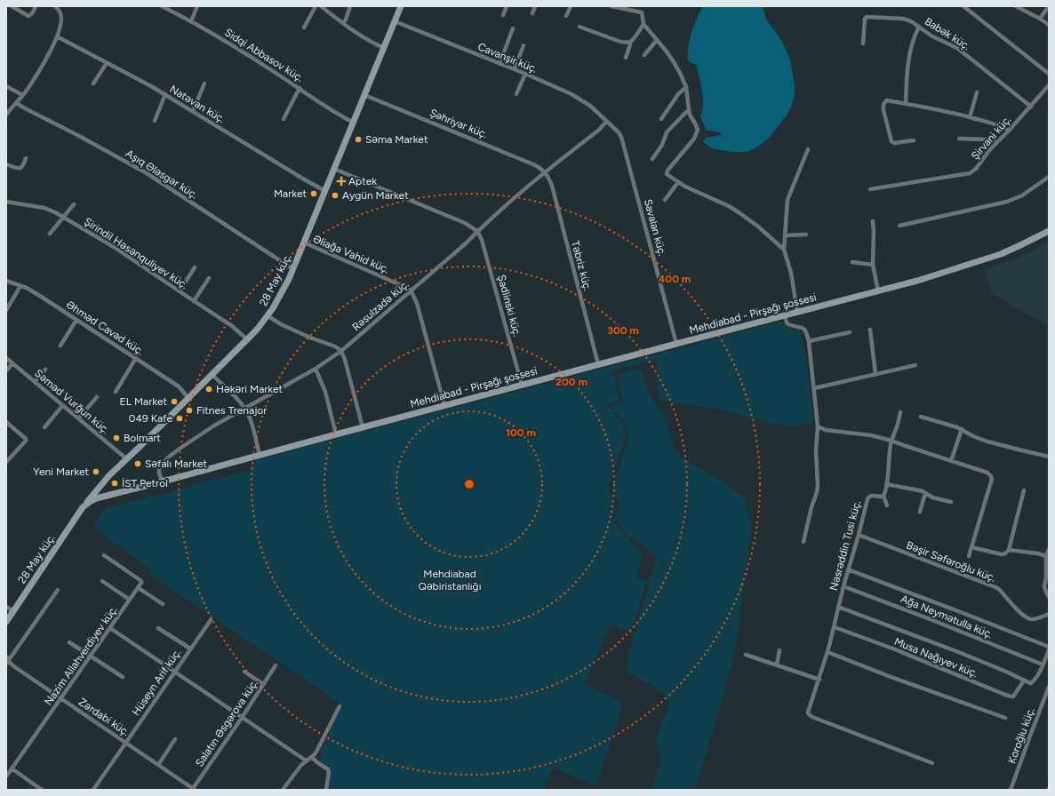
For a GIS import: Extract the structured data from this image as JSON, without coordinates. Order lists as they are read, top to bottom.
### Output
{
  "streets": {
    "main road": ["28 May küç.", "Mehdiabad - Pirşağı şossesi"],
    "street": [
      "Babək küç.",
      "Sidqi Abbasov küç.",
      "Cavanşir küç.",
      "Natəvan küç.",
      "Şəhriyar küç.",
      "Şirvani küç.",
      "Aşıq Ələsgər küç.",
      "Savalan küç.",
      "Şirindil Həsənquliyev küç.",
      "Əliağa Vahid küç.",
      "Təbriz küç.",
      "Rəsulzadə küç.",
      "Şadlinski küç.",
      "Əhməd Cavad küç.",
      "Səməd Vurğun küç.",
      "Nəsrəddin Tusi küç.",
      "Bəşir Səfəroğlu küç.",
      "Ağa Neymətulla küç.",
      "Nazim Allahverdiyev küç.",
      "Musa Nağıyev küç.",
      "Hüseyn Arif küç.",
      "Zərdabi küç.",
      "Salatın Əsgərova küç.",
      "Koroğlu küç."
    ]
  },
  "crossings": [
    ["Babək küç.", "Şirvani küç."],
    ["Sidqi Abbasov küç.", "28 May küç."],
    ["Cavanşir küç.", "Savalan küç."],
    ["Cavanşir küç.", "28 May küç."],
    ["Cavanşir küç.", "Rəsulzadə küç."],
    ["Natəvan küç.", "28 May küç."],
    ["Şəhriyar küç.", "Təbriz küç."],
    ["Şəhriyar küç.", "28 May küç."],
    ["Şəhriyar küç.", "Rəsulzadə küç."],
    ["Aşıq Ələsgər küç.", "28 May küç."],
    ["Savalan küç.", "Rəsulzadə küç."],
    ["Savalan küç.", "Mehdiabad - Pirşağı şossesi"],
    ["Şirindil Həsənquliyev küç.", "28 May küç."],
    ["Əliağa Vahid küç.", "28 May küç."],
    ["Əliağa Vahid küç.", "Rəsulzadə küç."],
    ["Təbriz küç.", "Rəsulzadə küç."],
    ["Təbriz küç.", "Mehdiabad - Pirşağı şossesi"],
    ["28 May küç.", "Mehdiabad - Pirşağı şossesi"],
    ["28 May küç.", "Əhməd Cavad küç."],
    ["28 May küç.", "Səməd Vurğun küç."],
    ["Rəsulzadə küç.", "Şadlinski küç."],
    ["Rəsulzadə küç.", "Mehdiabad - Pirşağı şossesi"],
    ["Şadlinski küç.", "Mehdiabad - Pirşağı şossesi"],
    ["Nəsrəddin Tusi küç.", "Bəşir Səfəroğlu küç."],
    ["Nəsrəddin Tusi küç.", "Ağa Neymətulla küç."],
    ["Nəsrəddin Tusi küç.", "Musa Nağıyev küç."],
    ["Nazim Allahverdiyev küç.", "Zərdabi küç."],
    ["Hüseyn Arif küç.", "Zərdabi küç."],
    ["Zərdabi küç.", "Salatın Əsgərova küç."]
  ],
  "parks": ["Mehdiabad Qəbiristanlığı"],
  "places": {
    "other": [
      "Səma Market",
      "Market",
      "Aygün Market",
      "Həkəri Market",
      "EL Market",
      "Fitnes Trenajor",
      "049 Kafe",
      "Bolmart",
      "Səfalı Market",
      "Yeni Market",
      "İST Petrol"
    ],
    "health": ["Aptek"]
  },
  "rings": [
    "400 m",
    "300 m",
    "200 m",
    "100 m"
  ]
}
